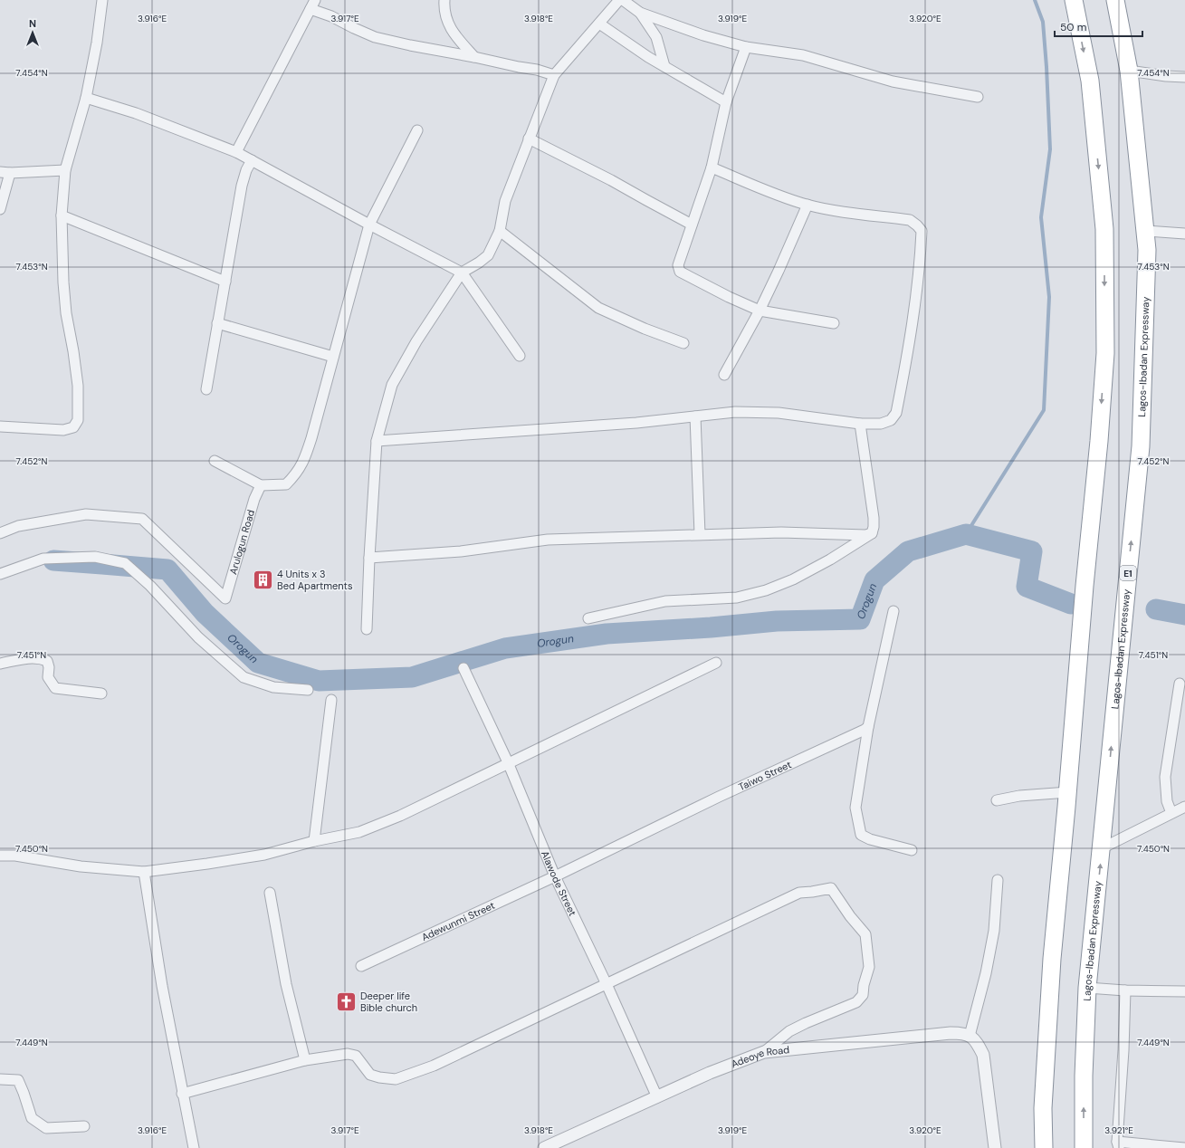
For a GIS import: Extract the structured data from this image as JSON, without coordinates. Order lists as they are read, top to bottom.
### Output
{
  "streets": {
    "highway": ["Lagos-Ibadan Expressway", "E1"],
    "street": [
      "Arulogun Road",
      "Taiwo Street",
      "Alawode Street",
      "Adewunmi Street",
      "Adeoye Road"
    ]
  },
  "crossings": [
    ["Taiwo Street", "Alawode Street"],
    ["Taiwo Street", "Adewunmi Street"],
    ["Alawode Street", "Adewunmi Street"],
    ["Alawode Street", "Adeoye Road"]
  ],
  "water": ["Orogun"],
  "places": {
    "building": ["4 Units x 3 Bed Apartments"],
    "church": ["Deeper life Bible church"]
  },
  "scale_bar": "50 m",
  "north": "top",
  "coordinates": [
    "3.916°E",
    "3.917°E",
    "3.918°E",
    "3.919°E",
    "3.920°E",
    "7.454°N",
    "7.453°N",
    "7.452°N",
    "7.451°N",
    "7.450°N",
    "7.449°N",
    "3.921°E"
  ]
}
